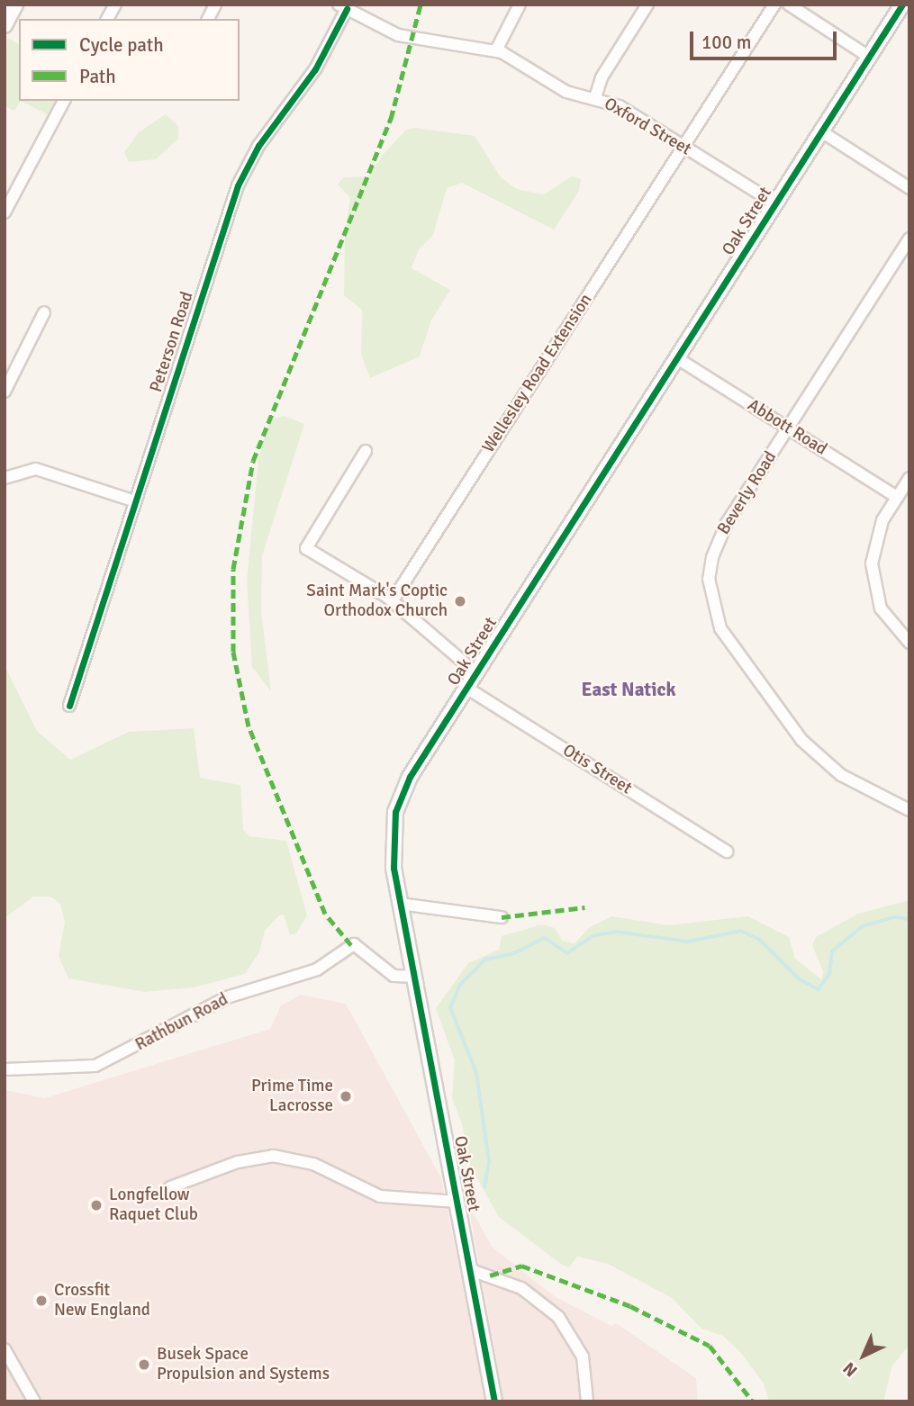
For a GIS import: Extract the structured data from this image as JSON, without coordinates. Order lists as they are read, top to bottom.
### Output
{
  "streets": {
    "main road": ["Oak Street"],
    "street": [
      "Oxford Street",
      "Peterson Road",
      "Wellesley Road Extension",
      "Abbott Road",
      "Beverly Road",
      "Otis Street",
      "Rathbun Road"
    ]
  },
  "crossings": [
    ["Oxford Street", "Oak Street"],
    ["Oxford Street", "Peterson Road"],
    ["Oxford Street", "Wellesley Road Extension"],
    ["Oak Street", "Abbott Road"],
    ["Oak Street", "Otis Street"],
    ["Oak Street", "Rathbun Road"],
    ["Abbott Road", "Beverly Road"]
  ],
  "districts": ["East Natick"],
  "places": [
    "Saint Mark's Coptic Orthodox Church",
    "Prime Time Lacrosse",
    "Longfellow Raquet Club",
    "Crossfit New England",
    "Busek Space Propulsion and Systems"
  ],
  "legend": ["Cycle path", "Path"],
  "scale_bar": "100 m",
  "north": "bottom left"
}
